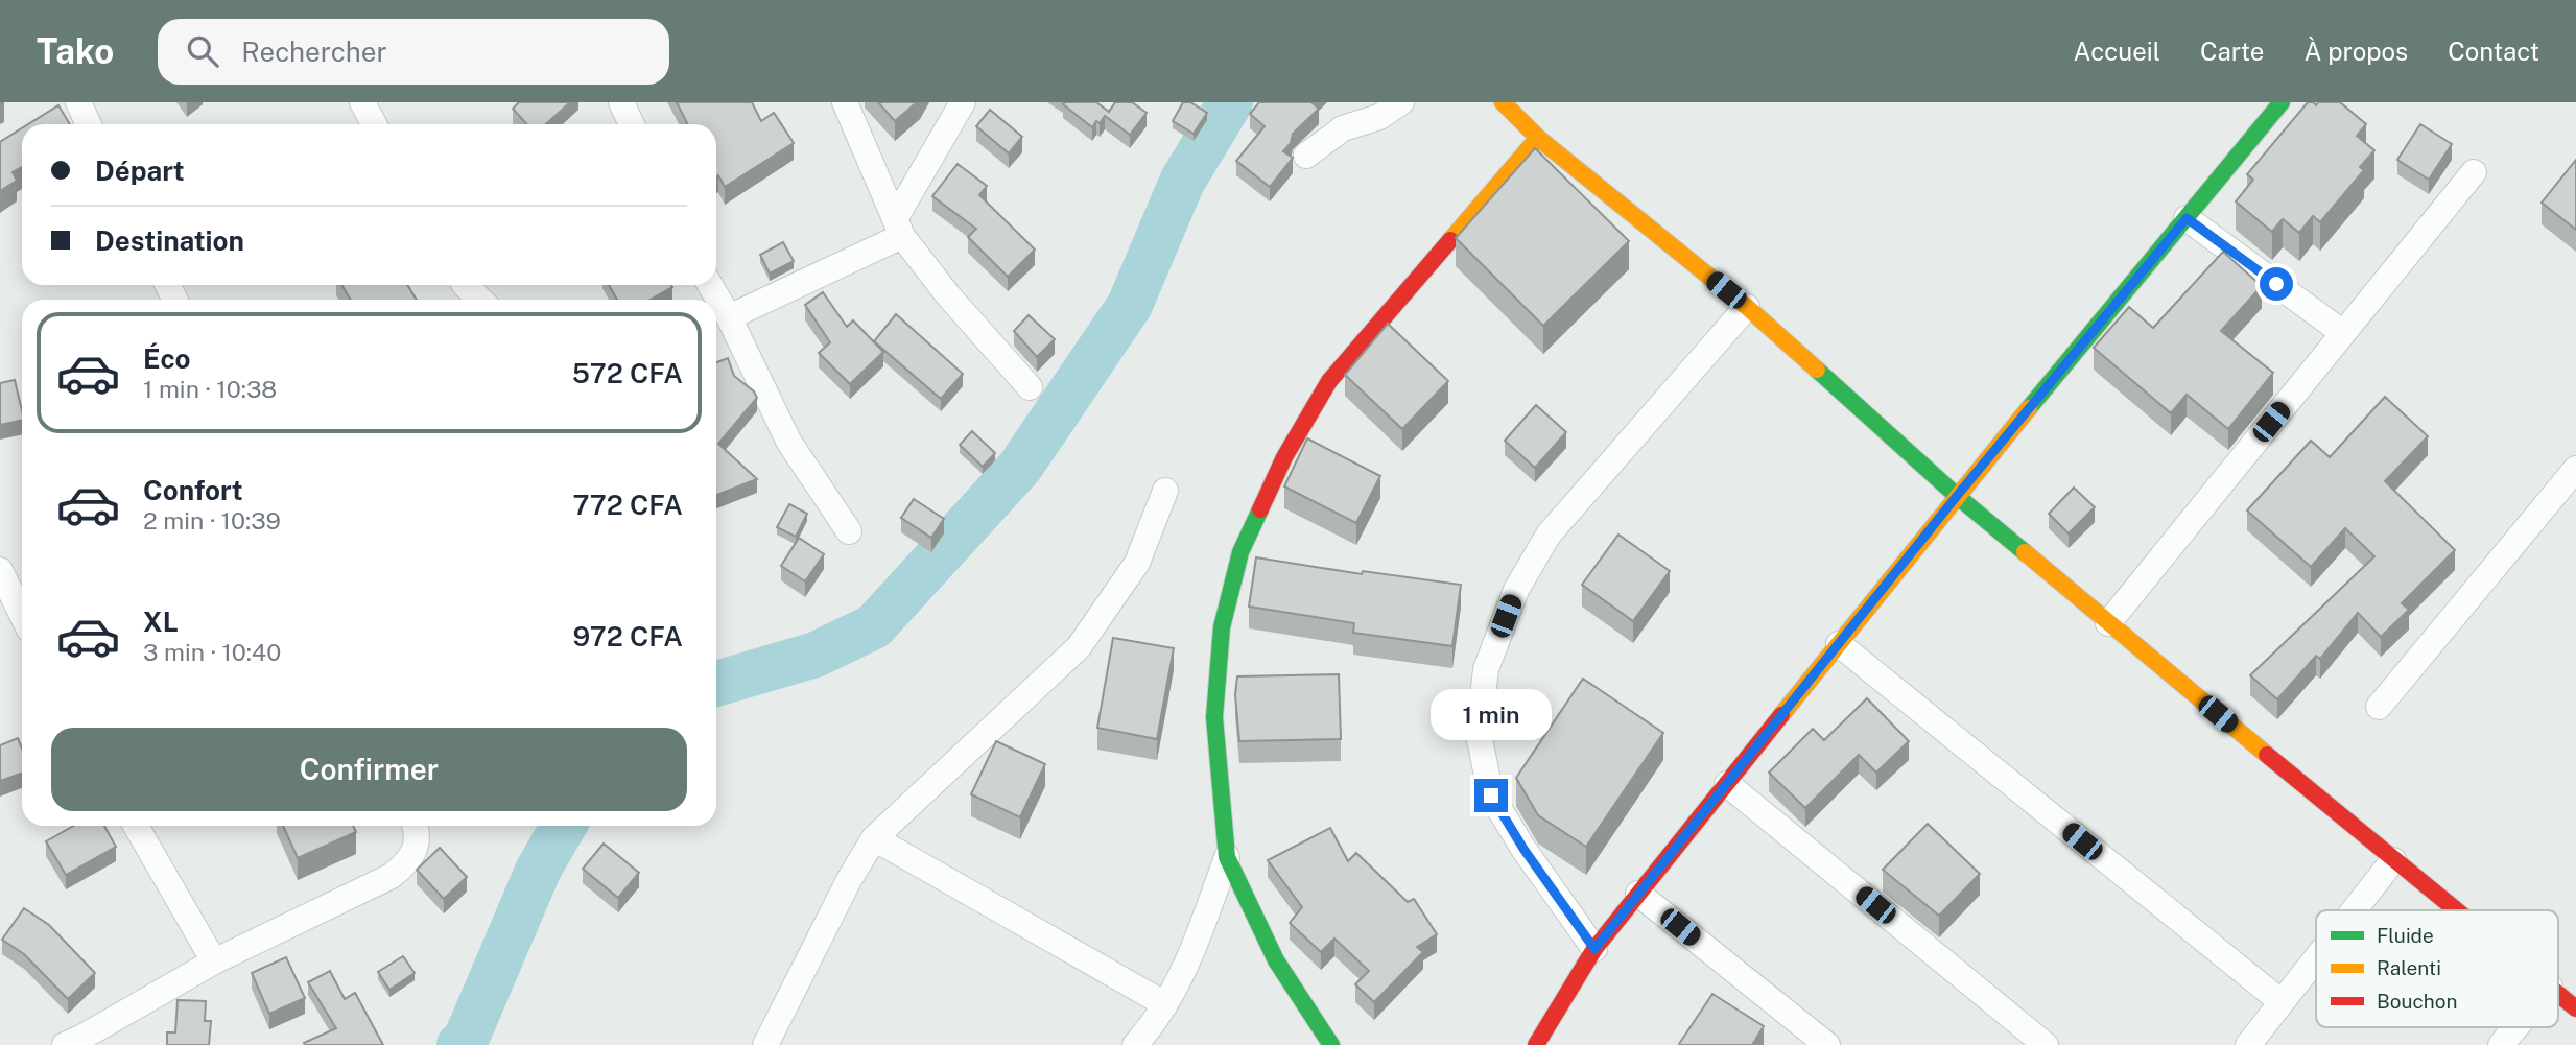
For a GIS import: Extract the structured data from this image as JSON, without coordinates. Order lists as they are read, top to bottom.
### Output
{
  "legend": ["Fluide", "Ralenti", "Bouchon"],
  "page": {
    "header": "Tako",
    "search": "Rechercher",
    "nav": [
      "Accueil",
      "Carte",
      "À propos",
      "Contact"
    ],
    "banner": ["Départ", "Destination"],
    "list": [
      {
        "name": "Éco",
        "note": "1 min · 10:38",
        "value": "572 CFA"
      },
      {
        "name": "Confort",
        "note": "2 min · 10:39",
        "value": "772 CFA"
      },
      {
        "name": "XL",
        "note": "3 min · 10:40",
        "value": "972 CFA"
      }
    ],
    "bubble": "1 min",
    "buttons": "Confirmer"
  }
}
